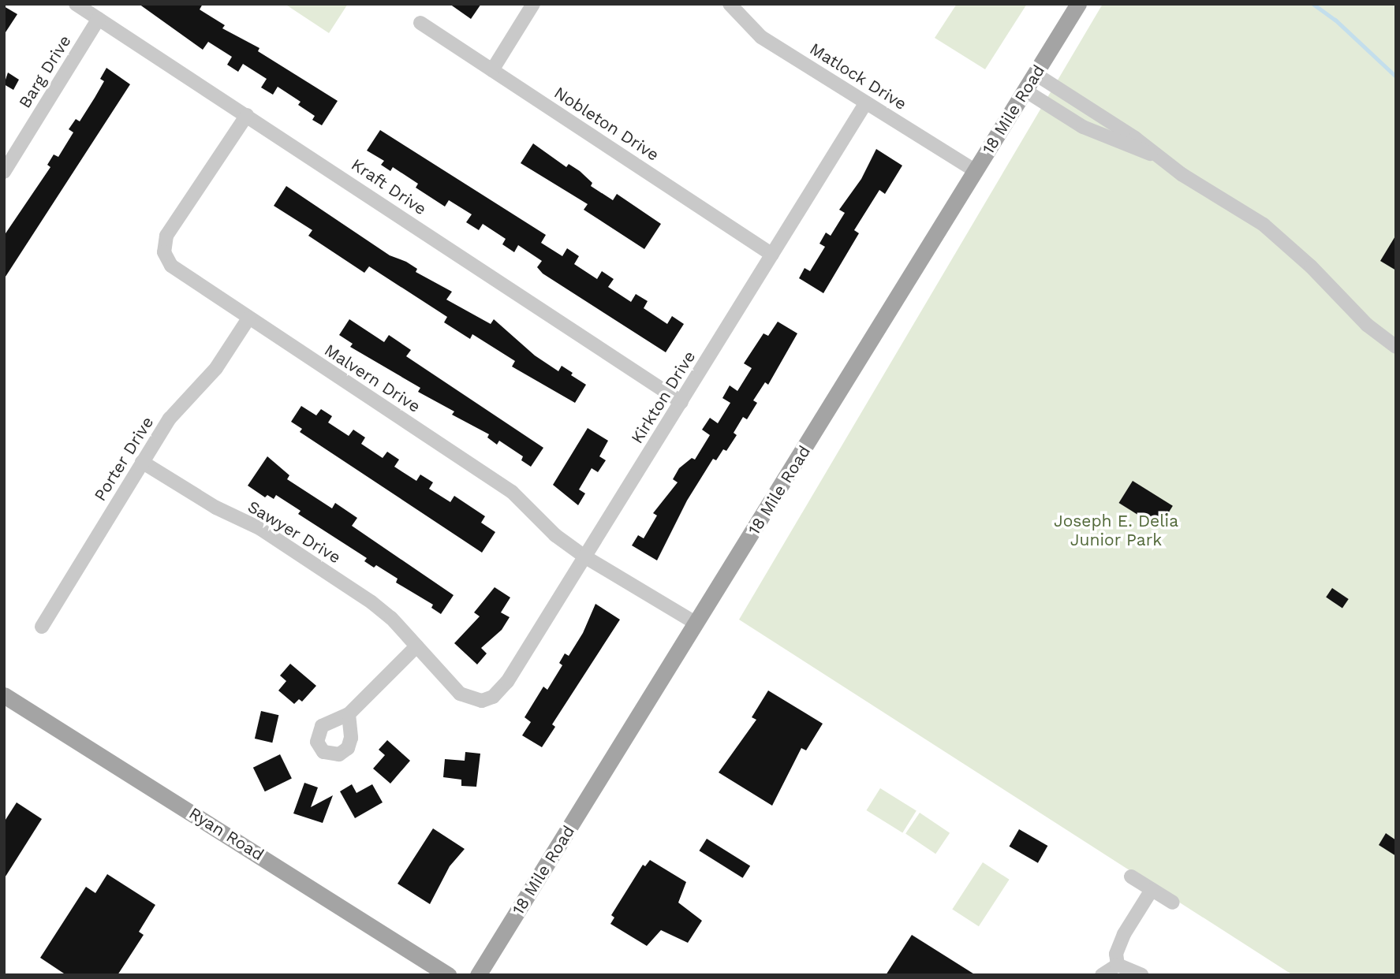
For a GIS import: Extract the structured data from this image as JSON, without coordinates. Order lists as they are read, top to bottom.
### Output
{
  "streets": {
    "main road": ["18 Mile Road", "Ryan Road"],
    "street": [
      "Barg Drive",
      "Matlock Drive",
      "Nobleton Drive",
      "Kraft Drive",
      "Malvern Drive",
      "Kirkton Drive",
      "Porter Drive",
      "Sawyer Drive"
    ]
  },
  "crossings": [
    ["Barg Drive", "Kraft Drive"],
    ["Matlock Drive", "18 Mile Road"],
    ["Matlock Drive", "Kirkton Drive"],
    ["18 Mile Road", "Malvern Drive"],
    ["Nobleton Drive", "Kirkton Drive"],
    ["Kraft Drive", "Malvern Drive"],
    ["Kraft Drive", "Kirkton Drive"],
    ["Malvern Drive", "Kirkton Drive"],
    ["Malvern Drive", "Porter Drive"],
    ["Kirkton Drive", "Sawyer Drive"],
    ["Porter Drive", "Sawyer Drive"]
  ],
  "parks": ["Joseph E. Delia Junior Park"]
}
